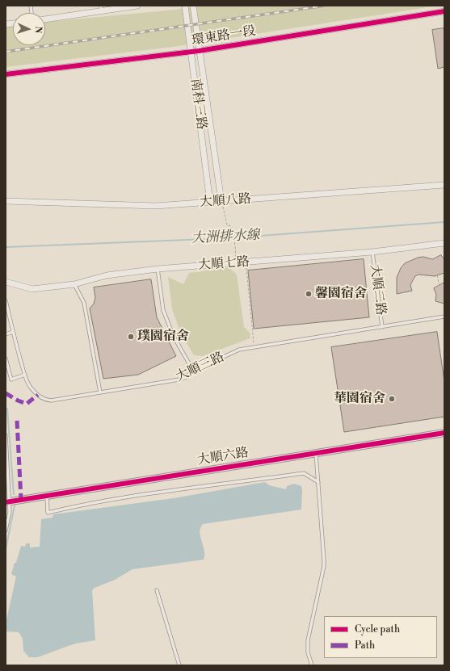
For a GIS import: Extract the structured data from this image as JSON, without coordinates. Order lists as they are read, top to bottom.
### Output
{
  "streets": {
    "street": [
      "環東路一段",
      "南科三路",
      "大順八路",
      "大順七路",
      "大順六路"
    ],
    "lane": ["大順二路", "大順三路"]
  },
  "crossings": [
    ["環東路一段", "南科三路"],
    ["南科三路", "大順八路"],
    ["大順七路", "大順二路"],
    ["大順二路", "大順三路"]
  ],
  "water": ["大洲排水線"],
  "places": ["馨園宿舍", "璞園宿舍", "華園宿舍"],
  "legend": ["Cycle path", "Path"],
  "north": "right"
}
